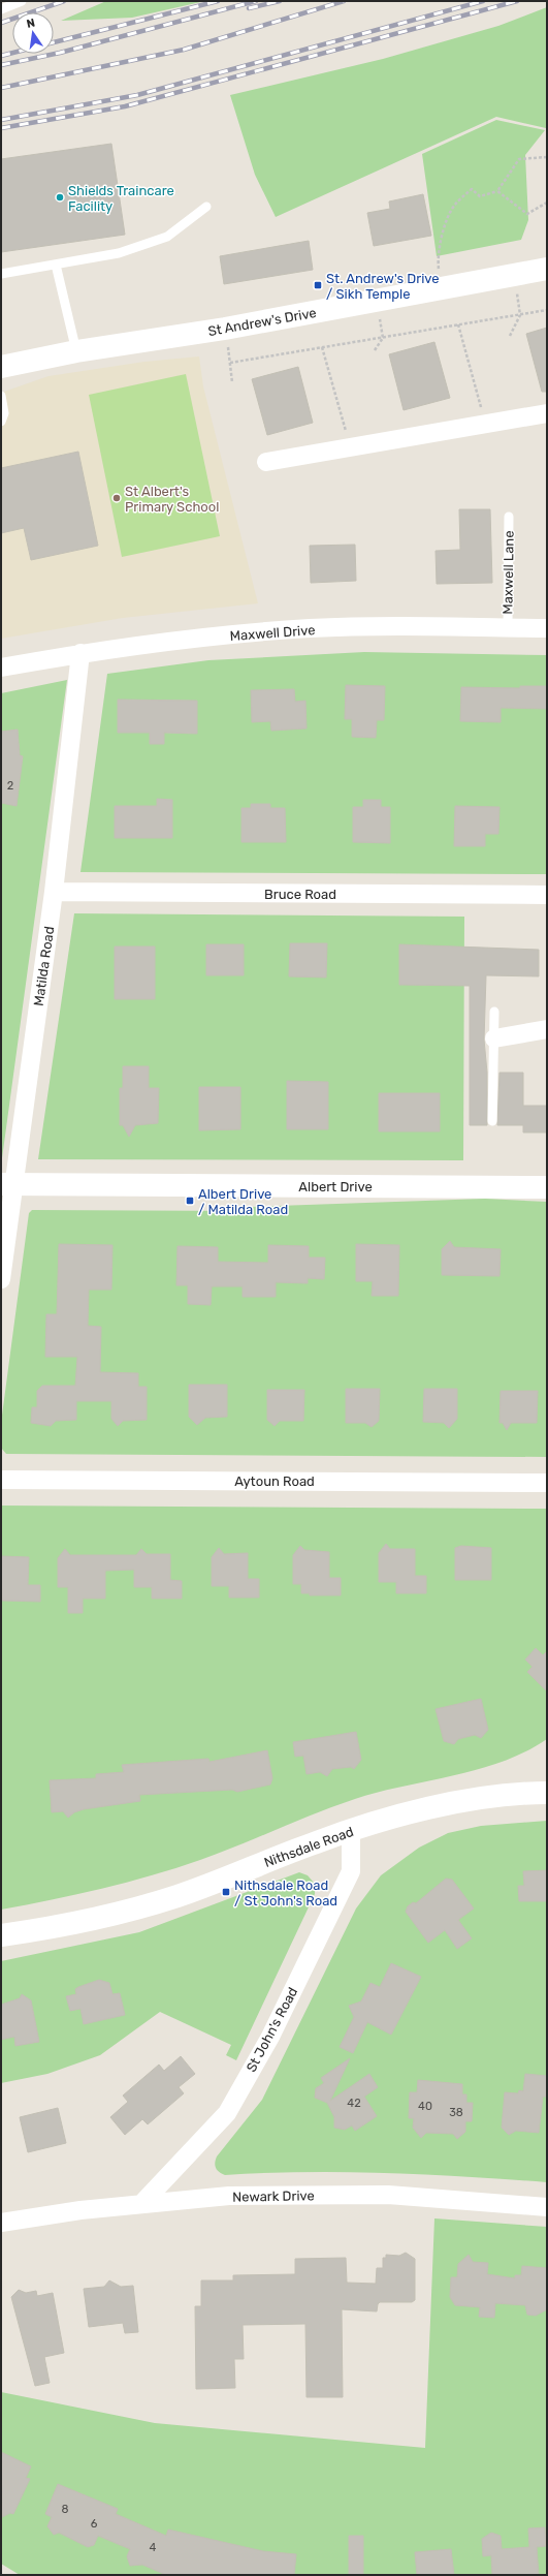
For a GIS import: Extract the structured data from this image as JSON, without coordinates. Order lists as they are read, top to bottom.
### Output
{
  "streets": {
    "street": [
      "St Andrew's Drive",
      "Maxwell Drive",
      "Bruce Road",
      "Matilda Road",
      "Albert Drive",
      "Aytoun Road",
      "Nithsdale Road",
      "St John's Road",
      "Newark Drive"
    ],
    "lane": ["Maxwell Lane"]
  },
  "crossings": [
    ["Maxwell Lane", "Maxwell Drive"],
    ["Maxwell Drive", "Matilda Road"],
    ["Bruce Road", "Matilda Road"],
    ["Matilda Road", "Albert Drive"],
    ["Nithsdale Road", "St John's Road"],
    ["St John's Road", "Newark Drive"]
  ],
  "places": {
    "other": ["Shields Traincare Facility", "St Albert's Primary School"],
    "transit": ["St. Andrew's Drive / Sikh Temple", "Albert Drive / Matilda Road", "Nithsdale Road / St John's Road"]
  },
  "house_numbers": [
    "2",
    "42",
    "40",
    "38",
    "8",
    "6",
    "4"
  ],
  "north": "top"
}
